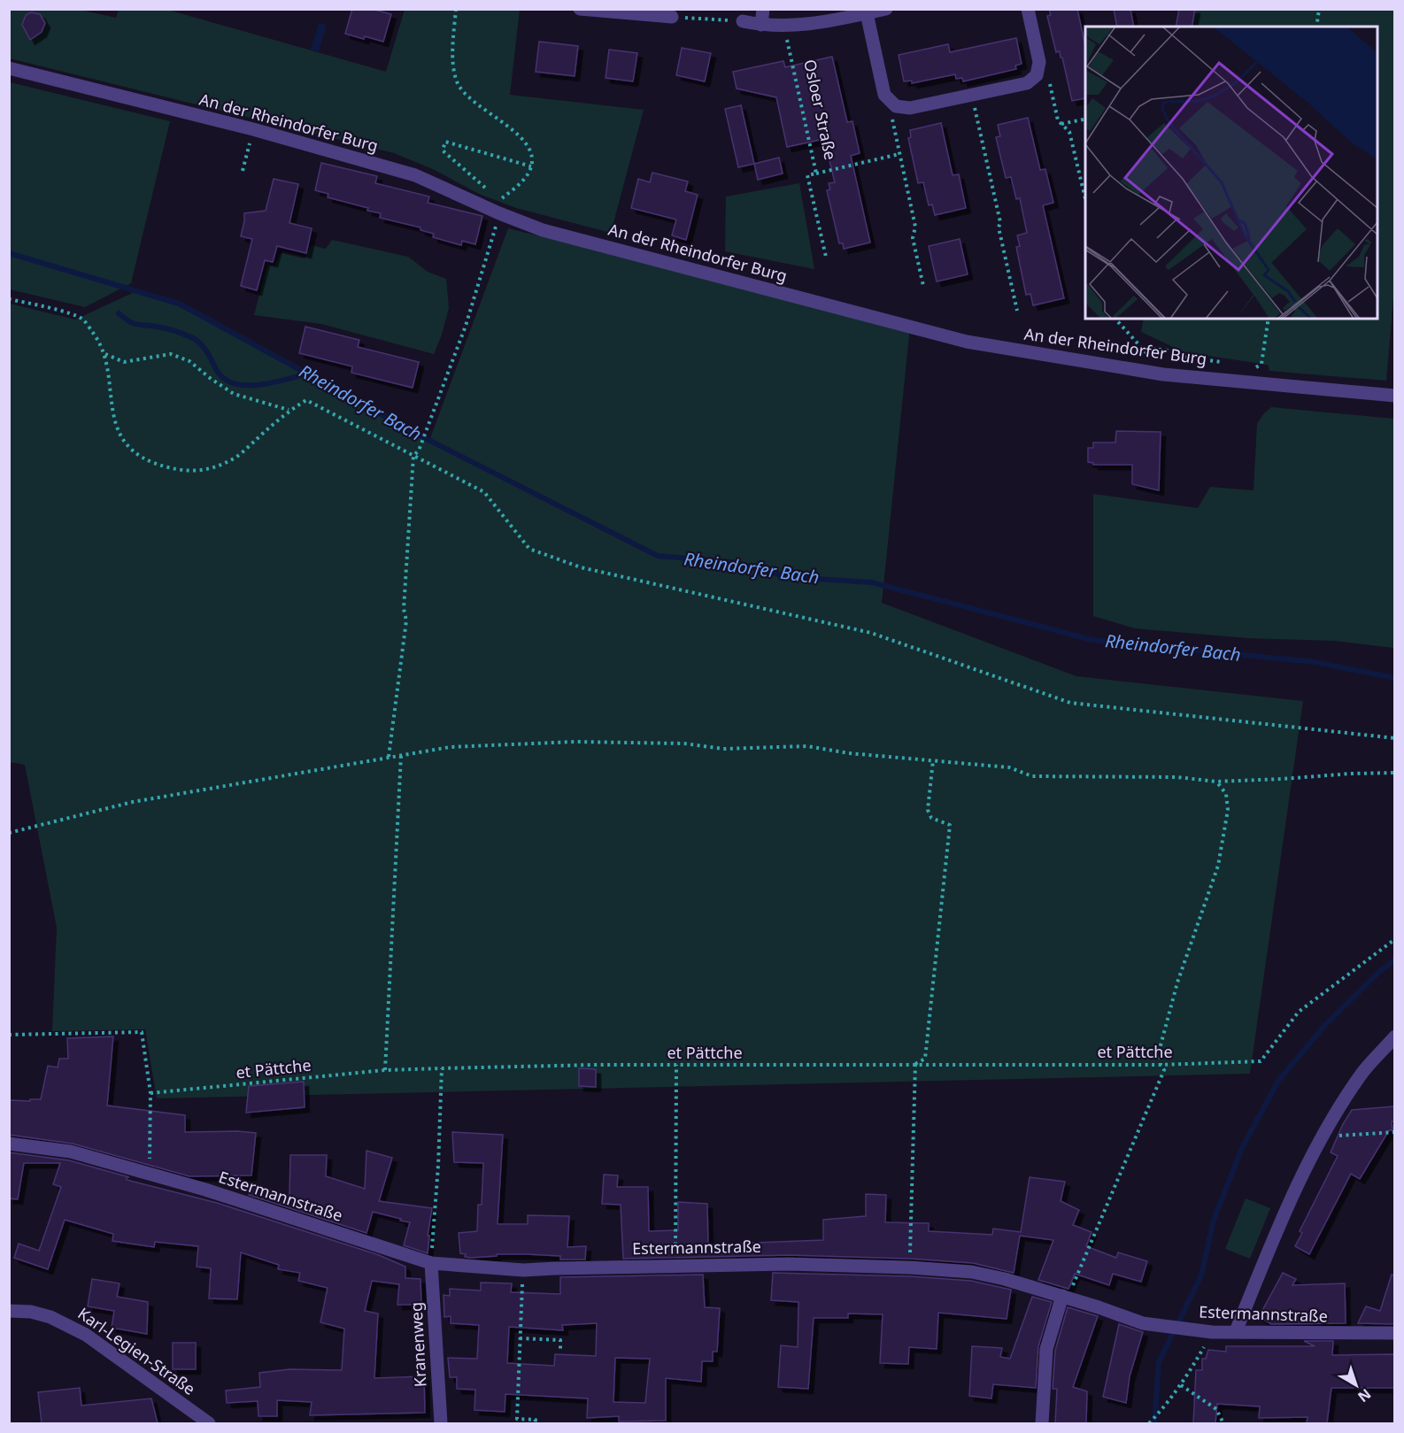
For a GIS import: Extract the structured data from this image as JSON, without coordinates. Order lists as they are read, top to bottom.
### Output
{
  "streets": {
    "street": [
      "An der Rheindorfer Burg",
      "Estermannstraße",
      "Kranenweg",
      "Karl-Legien-Straße"
    ],
    "path": ["Osloer Straße", "et Pättche"]
  },
  "crossings": [
    ["Estermannstraße", "Kranenweg"]
  ],
  "water": ["Rheindorfer Bach"],
  "north": "bottom right"
}
